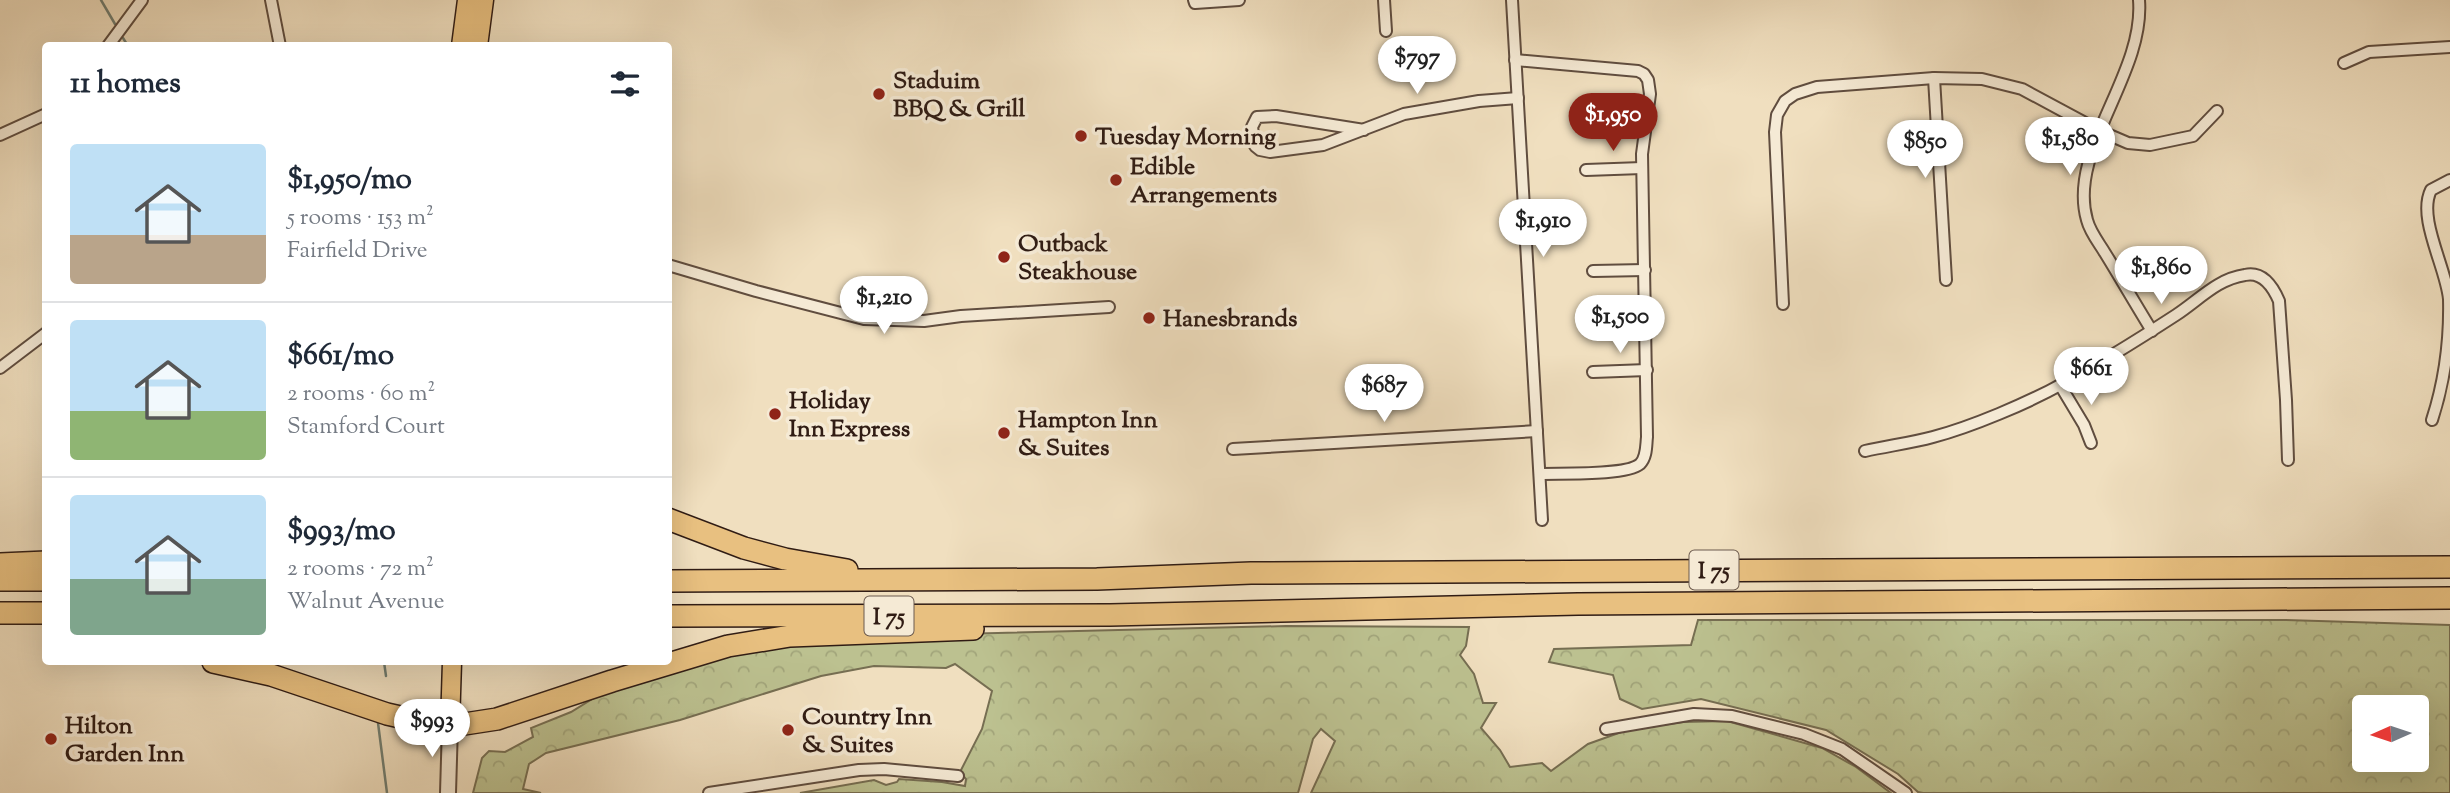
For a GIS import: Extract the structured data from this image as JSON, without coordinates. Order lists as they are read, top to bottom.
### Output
{
  "streets": {
    "highway": ["I 75"]
  },
  "places": [
    "Staduim BBQ & Grill",
    "Tuesday Morning",
    "Edible Arrangements",
    "Outback Steakhouse",
    "Hanesbrands",
    "Holiday Inn Express",
    "Hampton Inn & Suites",
    "Country Inn & Suites",
    "Hilton Garden Inn"
  ],
  "north": "left",
  "page": {
    "price": [
      "$797",
      "$1,950",
      "$1,580",
      "$850",
      "$1,910",
      "$1,860",
      "$1,210",
      "$1,500",
      "$661",
      "$687",
      "$993"
    ],
    "heading": "11 homes",
    "list": [
      {
        "name": "$1,950/mo",
        "note": "5 rooms · 153 m² · Fairfield Drive"
      },
      {
        "name": "$661/mo",
        "note": "2 rooms · 60 m² · Stamford Court"
      },
      {
        "name": "$993/mo",
        "note": "2 rooms · 72 m² · Walnut Avenue"
      }
    ]
  }
}
